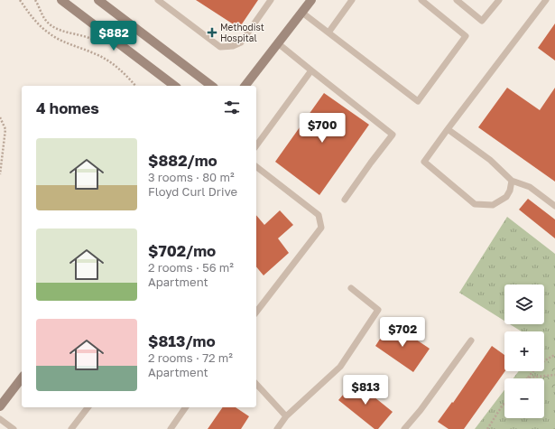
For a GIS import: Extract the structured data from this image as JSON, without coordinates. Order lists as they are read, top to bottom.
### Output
{
  "places": {
    "health": ["Methodist Hospital"]
  },
  "page": {
    "price": [
      "$882",
      "$700",
      "$702",
      "$813"
    ],
    "heading": "4 homes",
    "list": [
      {
        "name": "$882/mo",
        "note": "3 rooms · 80 m² · Floyd Curl Drive"
      },
      {
        "name": "$702/mo",
        "note": "2 rooms · 56 m² · Apartment"
      },
      {
        "name": "$813/mo",
        "note": "2 rooms · 72 m² · Apartment"
      }
    ],
    "map_buttons": ["+", "−"]
  }
}
